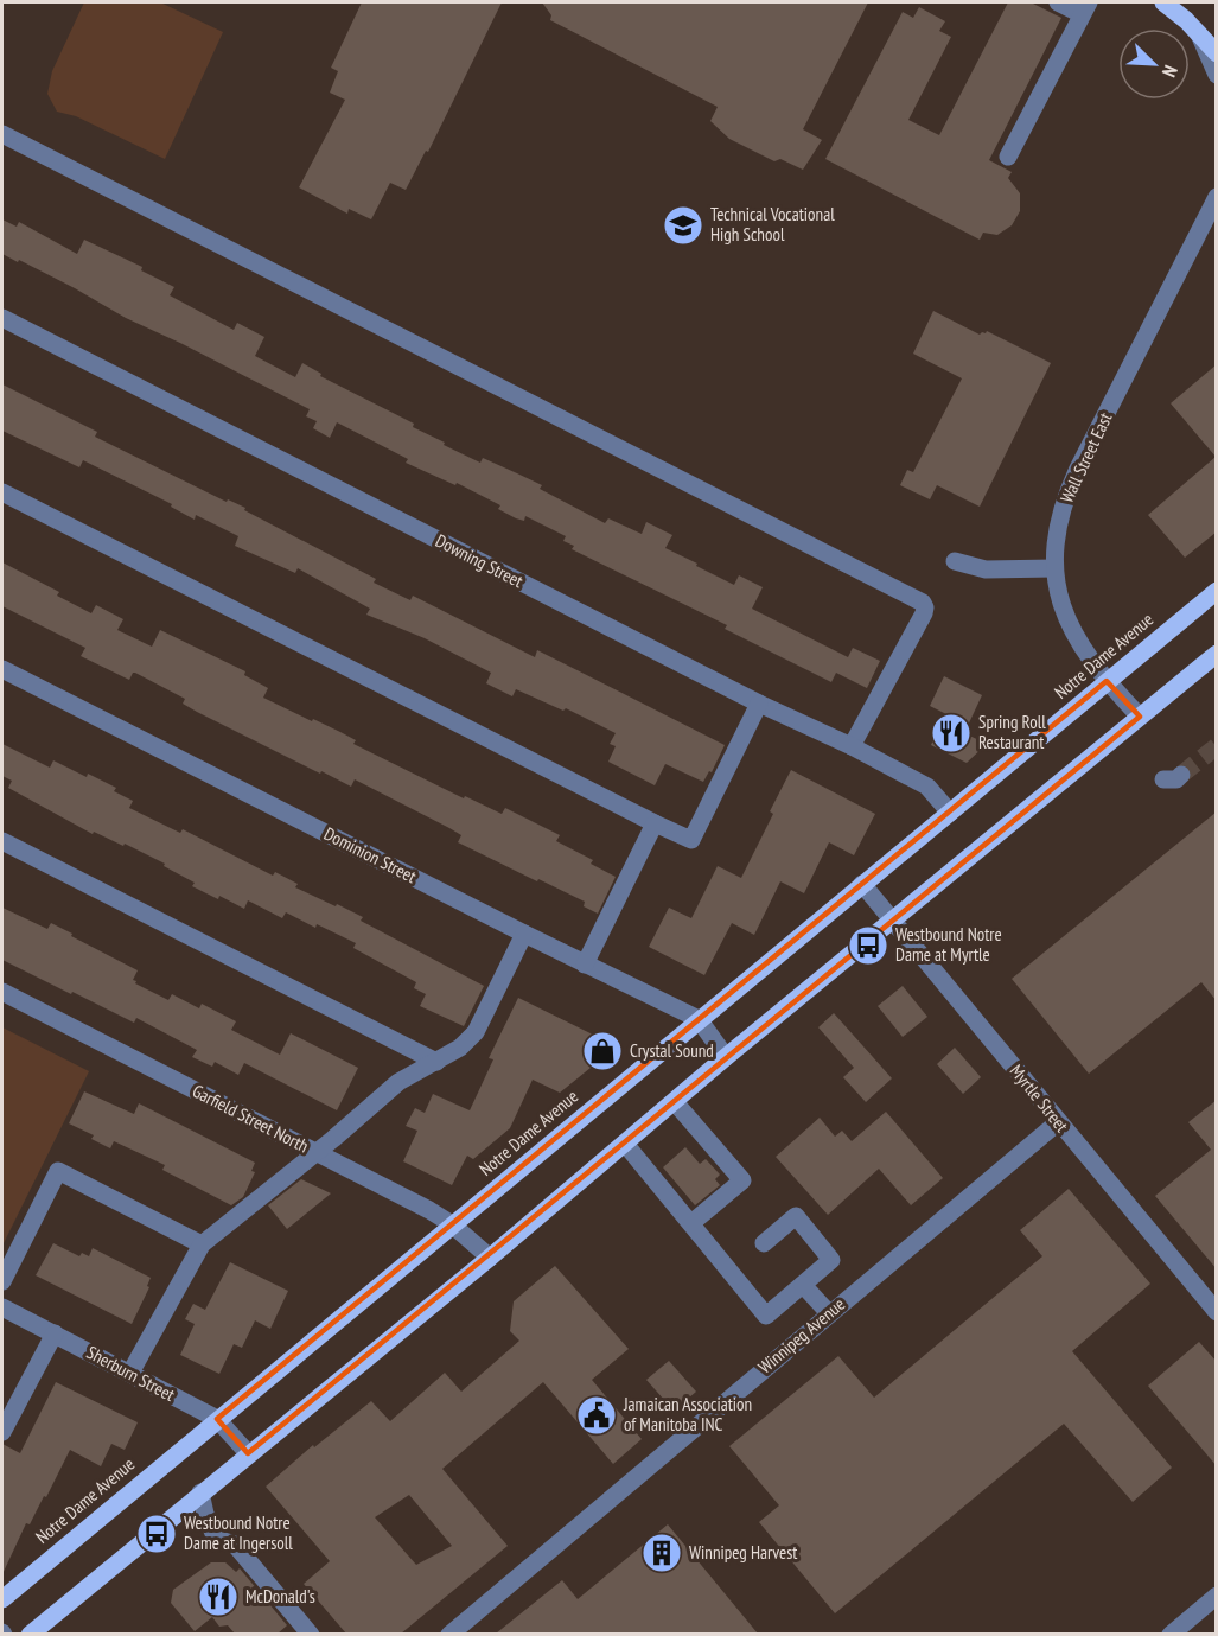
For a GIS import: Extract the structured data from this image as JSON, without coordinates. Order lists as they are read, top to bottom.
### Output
{
  "streets": {
    "main road": ["Notre Dame Avenue"],
    "street": [
      "Wall Street East",
      "Downing Street",
      "Dominion Street",
      "Myrtle Street",
      "Garfield Street North",
      "Winnipeg Avenue",
      "Sherburn Street"
    ]
  },
  "crossings": [
    ["Wall Street East", "Notre Dame Avenue"],
    ["Downing Street", "Notre Dame Avenue"],
    ["Notre Dame Avenue", "Dominion Street"],
    ["Notre Dame Avenue", "Myrtle Street"],
    ["Notre Dame Avenue", "Garfield Street North"],
    ["Notre Dame Avenue", "Sherburn Street"],
    ["Myrtle Street", "Winnipeg Avenue"]
  ],
  "places": {
    "school or university": ["Technical Vocational High School"],
    "restaurant": ["Spring Roll Restaurant", "McDonald's"],
    "bus stop": ["Westbound Notre Dame at Myrtle", "Westbound Notre Dame at Ingersoll"],
    "shop": ["Crystal Sound"],
    "public building": ["Jamaican Association of Manitoba INC"],
    "building": ["Winnipeg Harvest"]
  },
  "north": "bottom right"
}
